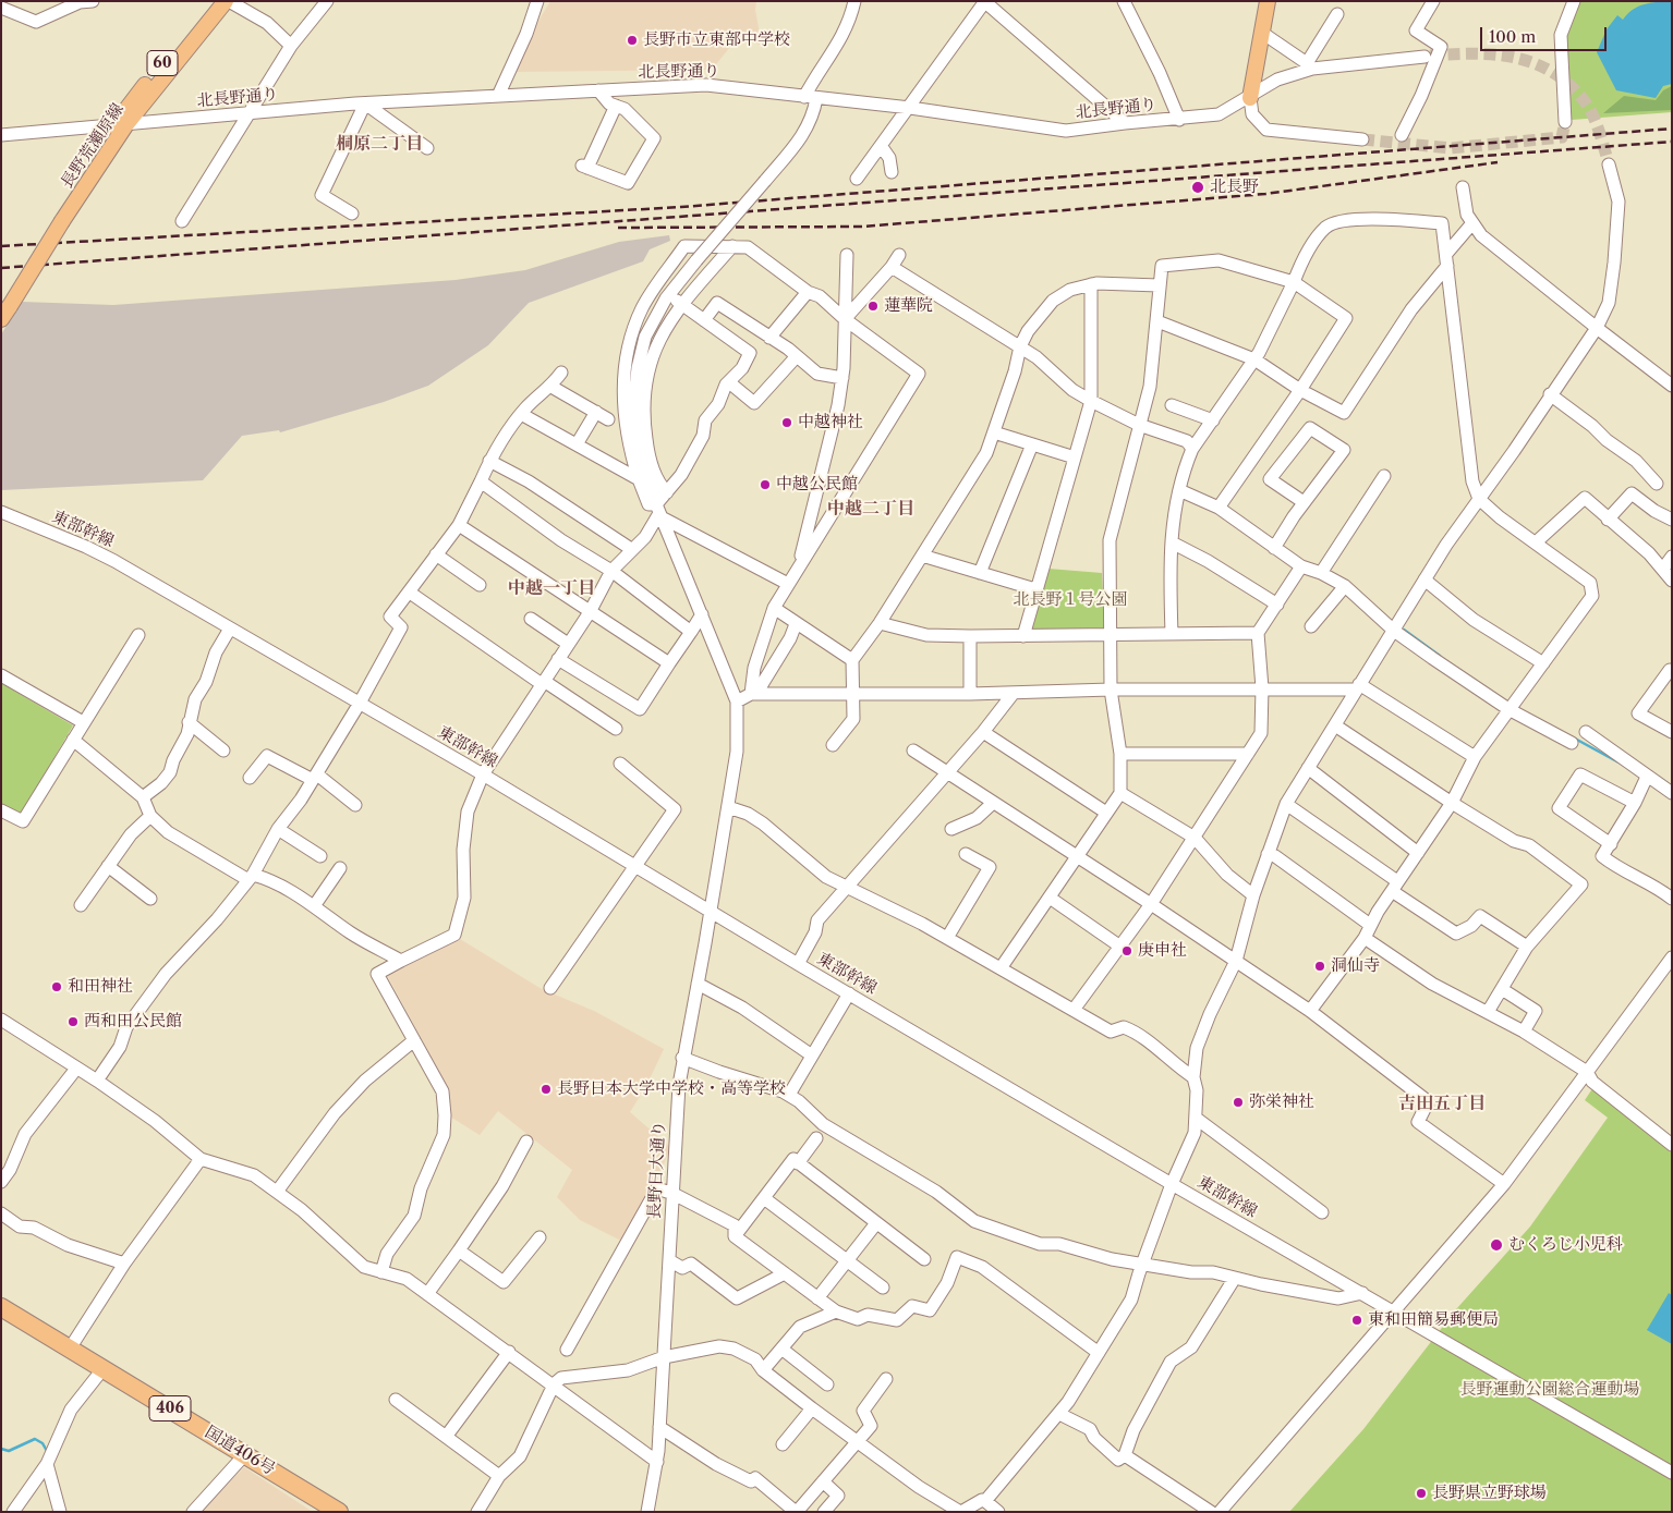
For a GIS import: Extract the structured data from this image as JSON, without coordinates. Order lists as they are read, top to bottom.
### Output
{
  "streets": {
    "highway": ["406", "国道406号"],
    "main road": ["60", "長野荒瀬原線"],
    "street": ["北長野通り", "東部幹線", "長野日大通り"]
  },
  "crossings": [
    ["北長野通り", "長野荒瀬原線"],
    ["東部幹線", "長野日大通り"]
  ],
  "districts": [
    "桐原二丁目",
    "中越二丁目",
    "中越一丁目",
    "吉田五丁目"
  ],
  "parks": ["北長野１号公園", "長野運動公園総合運動場"],
  "places": [
    "長野市立東部中学校",
    "北長野",
    "蓮華院",
    "中越神社",
    "中越公民館",
    "庚申社",
    "洞仙寺",
    "和田神社",
    "西和田公民館",
    "長野日本大学中学校・高等学校",
    "弥栄神社",
    "むくろじ小児科",
    "東和田簡易郵便局",
    "長野県立野球場"
  ],
  "scale_bar": "100 m"
}
